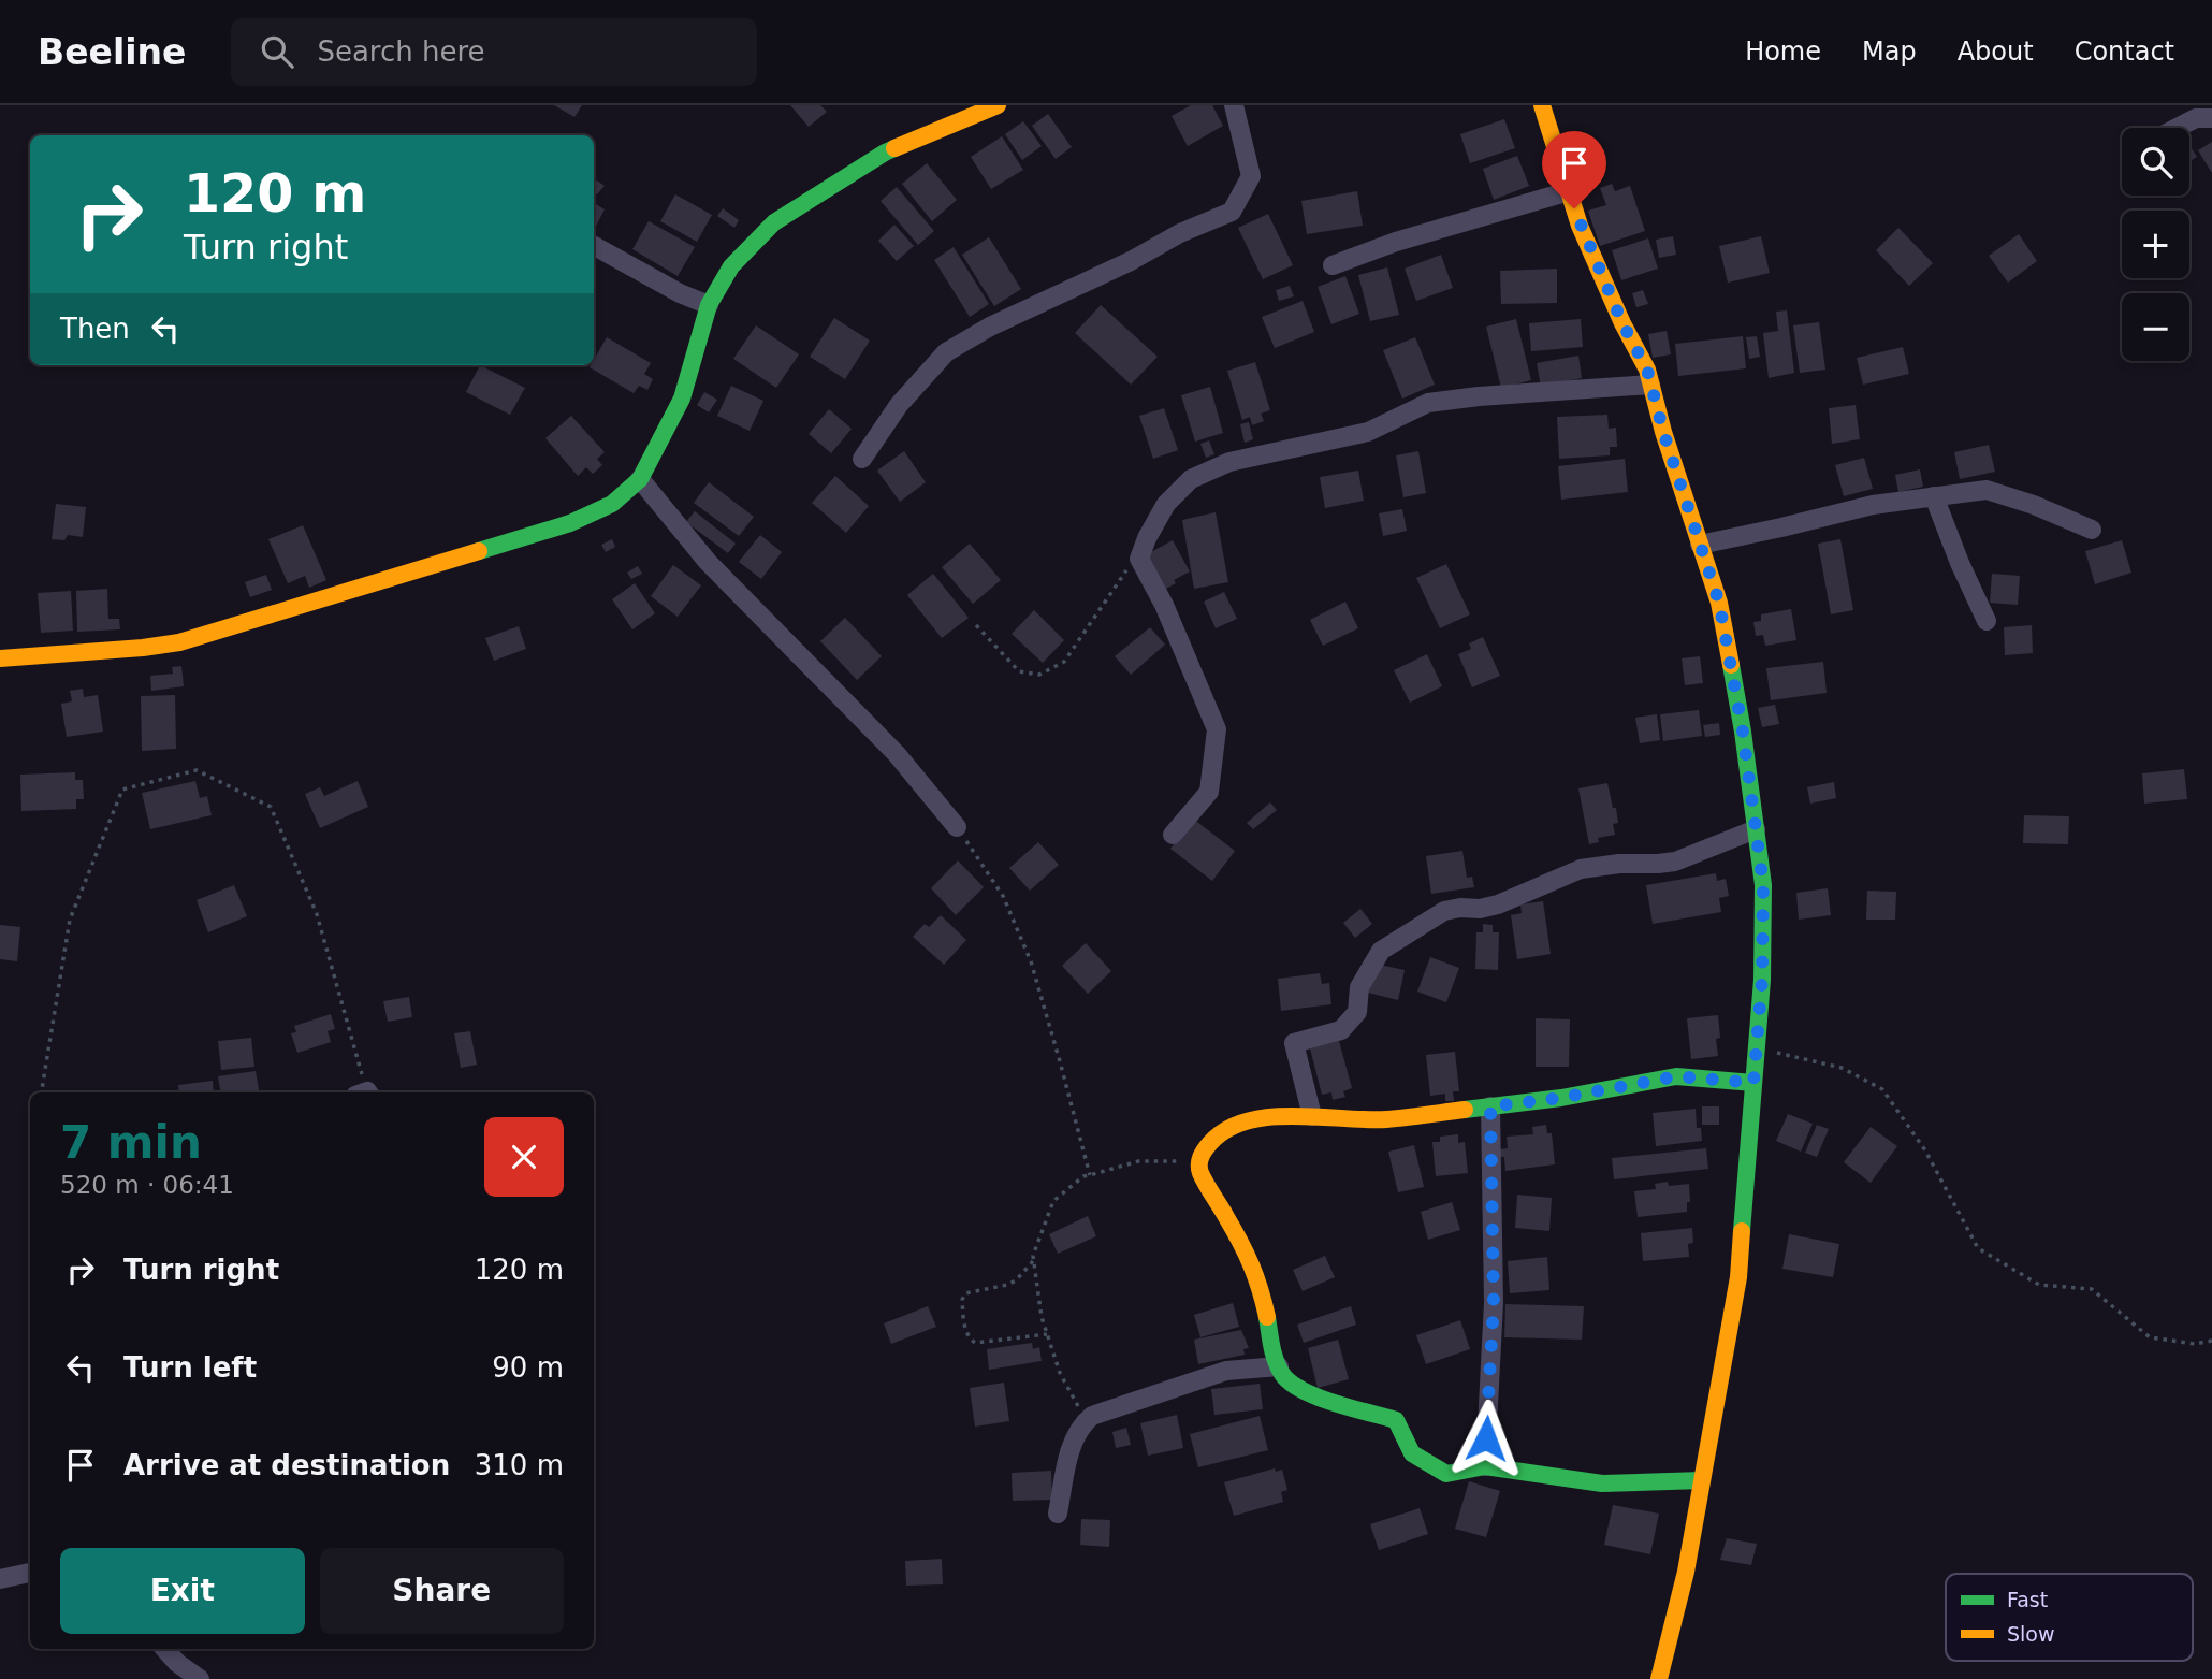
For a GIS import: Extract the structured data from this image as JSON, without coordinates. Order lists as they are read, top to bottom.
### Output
{
  "legend": ["Fast", "Slow"],
  "page": {
    "header": "Beeline",
    "search": "Search here",
    "nav": [
      "Home",
      "Map",
      "About",
      "Contact"
    ],
    "map_buttons": ["+", "−"],
    "turn": ["120 m", "Turn right"],
    "then": "Then",
    "heading": ["7 min", "520 m · 06:41"],
    "list": [
      {
        "name": "Turn right",
        "value": "120 m"
      },
      {
        "name": "Turn left",
        "value": "90 m"
      },
      {
        "name": "Arrive at destination",
        "value": "310 m"
      }
    ],
    "buttons": ["Exit", "Share"]
  }
}
